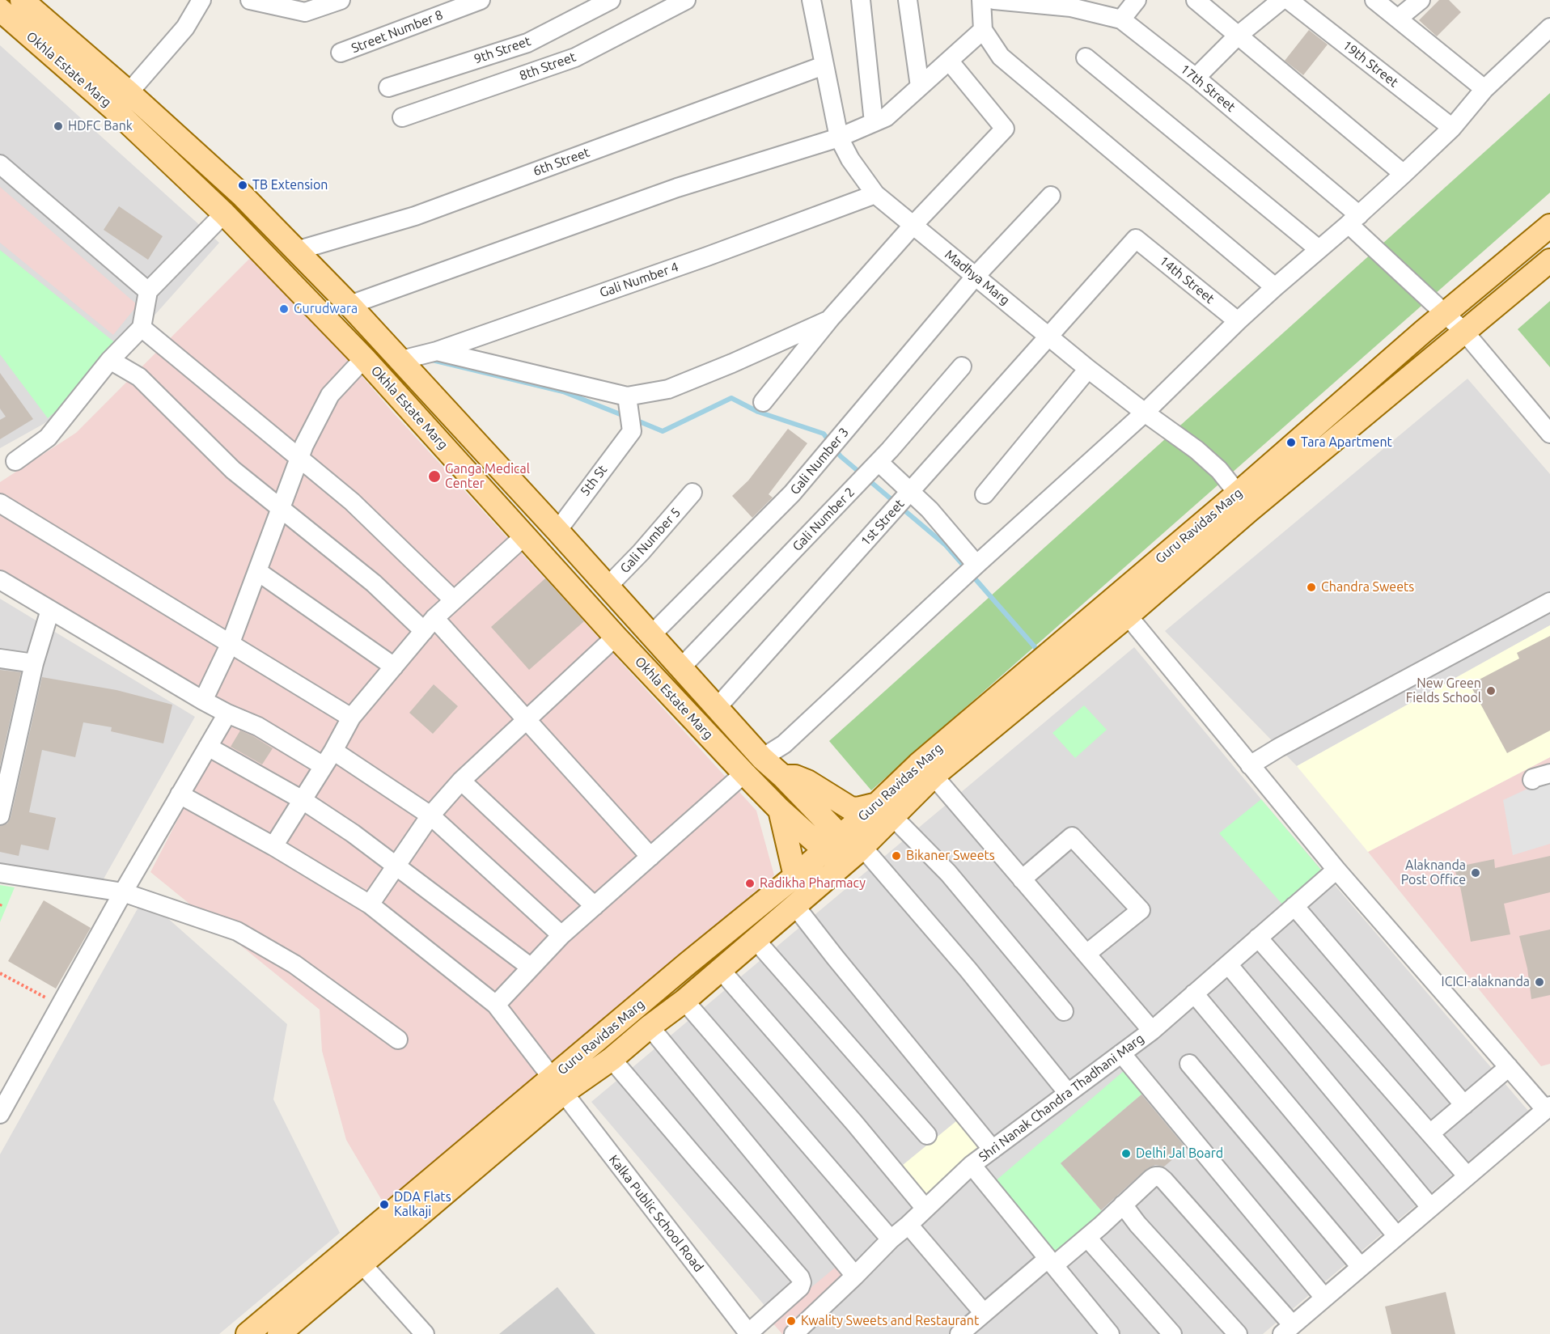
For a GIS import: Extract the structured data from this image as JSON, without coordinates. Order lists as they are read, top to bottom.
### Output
{
  "streets": {
    "main road": ["Okhla Estate Marg", "Guru Ravidas Marg"],
    "street": [
      "Street Number 8",
      "9th Street",
      "19th Street",
      "8th Street",
      "17th Street",
      "6th Street",
      "Madhya Marg",
      "Gali Number 4",
      "14th Street",
      "Gali Number 3",
      "5th St",
      "Gali Number 2",
      "1st Street",
      "Gali Number 5",
      "Shri Nanak Chandra Thadhani Marg",
      "Kalka Public School Road"
    ]
  },
  "crossings": [
    ["Okhla Estate Marg", "6th Street"],
    ["Okhla Estate Marg", "Gali Number 4"],
    ["Okhla Estate Marg", "Gali Number 3"],
    ["Okhla Estate Marg", "5th St"],
    ["Okhla Estate Marg", "Gali Number 2"],
    ["Okhla Estate Marg", "1st Street"],
    ["Okhla Estate Marg", "Guru Ravidas Marg"],
    ["Okhla Estate Marg", "Gali Number 5"],
    ["17th Street", "Guru Ravidas Marg"],
    ["6th Street", "Madhya Marg"],
    ["Madhya Marg", "Gali Number 4"],
    ["Madhya Marg", "Gali Number 3"],
    ["Madhya Marg", "1st Street"],
    ["Madhya Marg", "Guru Ravidas Marg"],
    ["14th Street", "1st Street"],
    ["Guru Ravidas Marg", "Kalka Public School Road"]
  ],
  "places": [
    "HDFC Bank",
    "TB Extension",
    "Gurudwara",
    "Tara Apartment",
    "Ganga Medical Center",
    "Chandra Sweets",
    "New Green Fields School",
    "Bikaner Sweets",
    "Alaknanda Post Office",
    "Radikha Pharmacy",
    "ICICI-alaknanda",
    "Delhi Jal Board",
    "DDA Flats Kalkaji",
    "Kwality Sweets and Restaurant"
  ]
}
